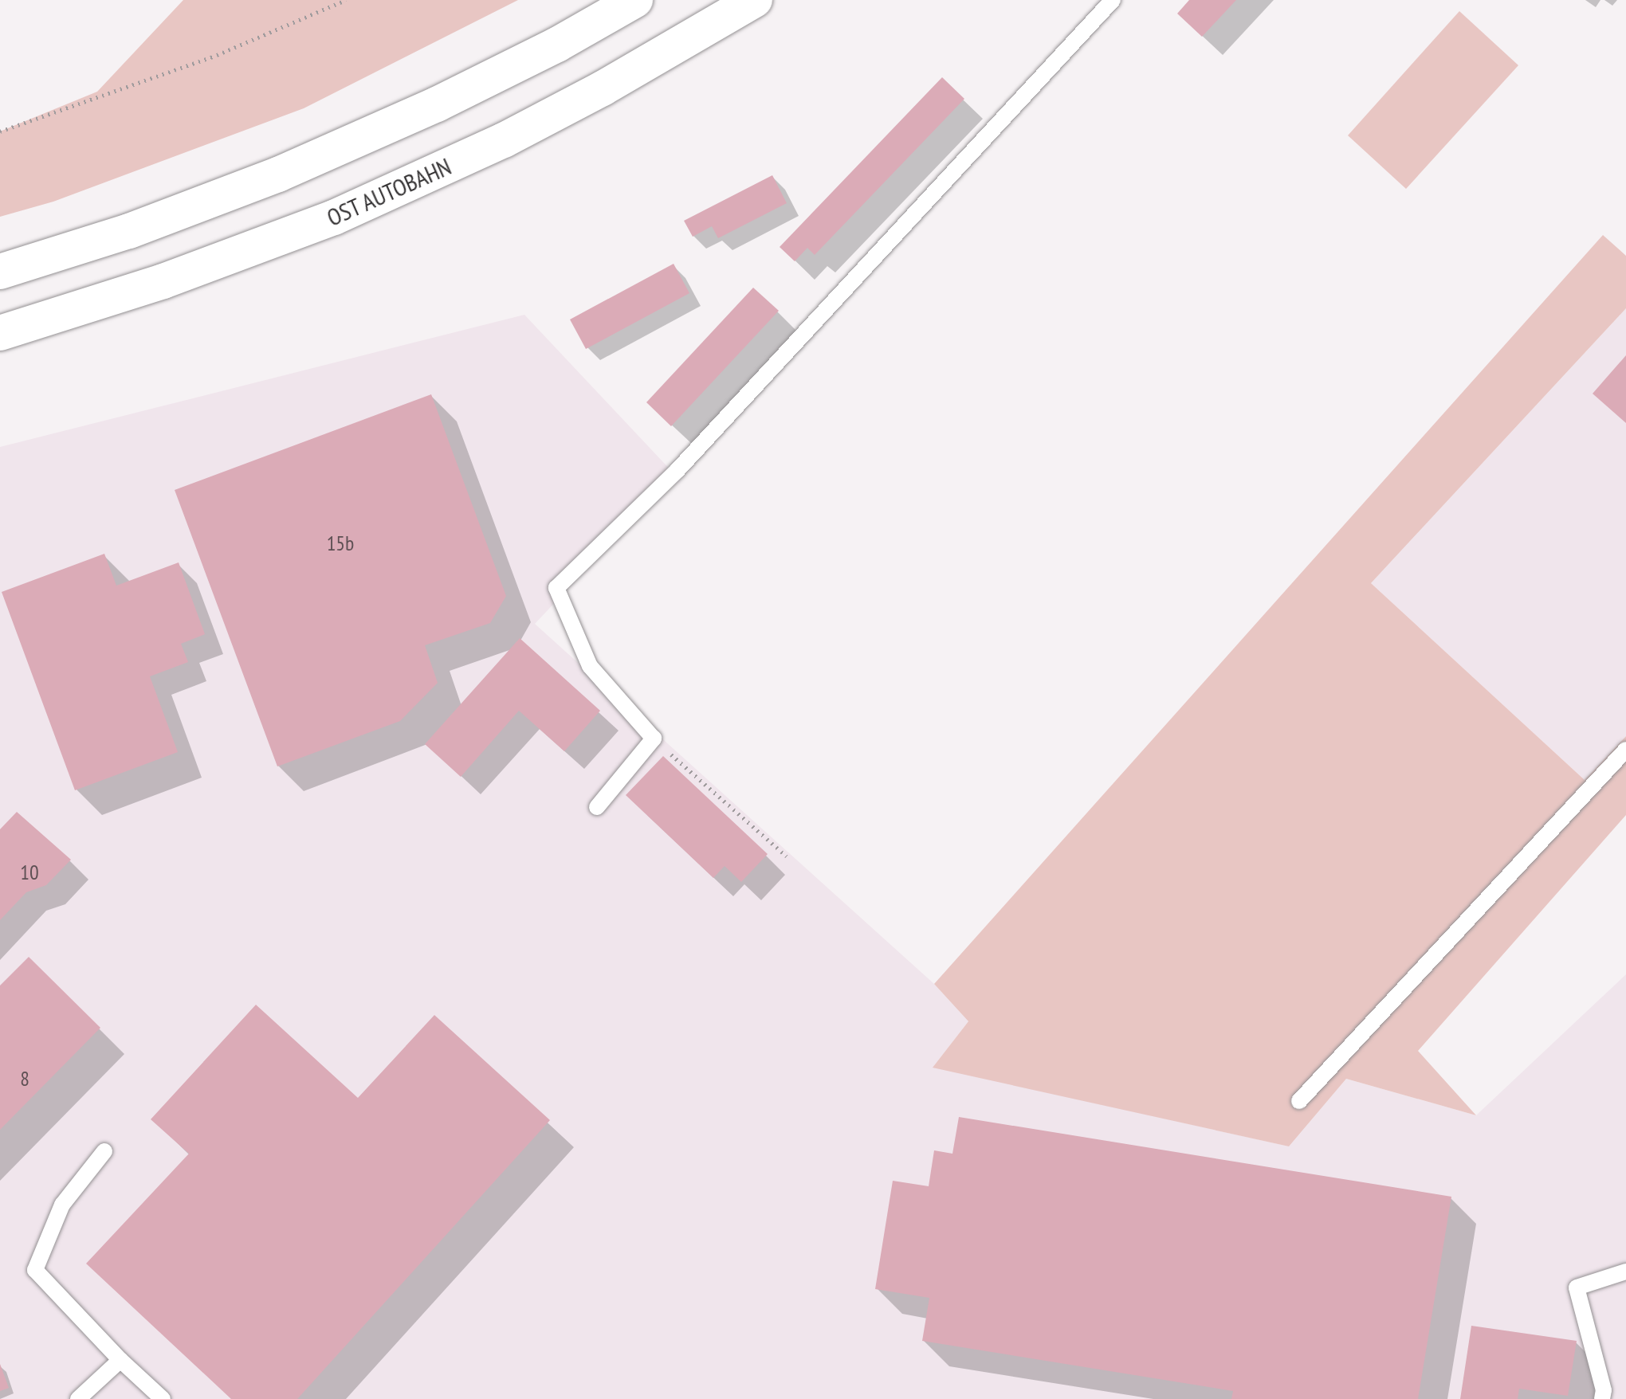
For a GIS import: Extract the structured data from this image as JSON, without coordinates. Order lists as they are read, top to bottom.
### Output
{
  "streets": {
    "highway": ["OST AUTOBAHN"]
  },
  "house_numbers": ["15b", "10", "8"]
}
